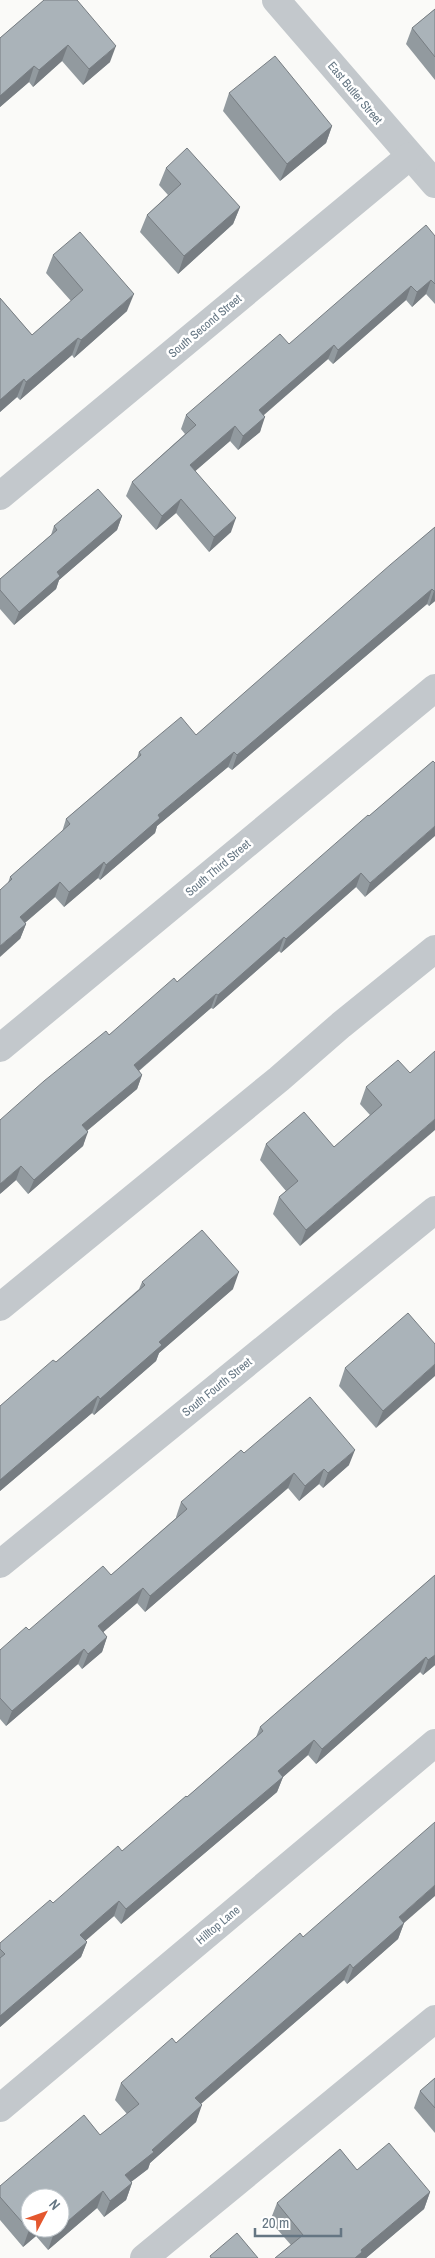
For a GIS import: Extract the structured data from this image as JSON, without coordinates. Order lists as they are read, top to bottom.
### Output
{
  "streets": {
    "street": [
      "East Butler Street",
      "South Second Street",
      "South Third Street",
      "South Fourth Street",
      "Hilltop Lane"
    ]
  },
  "crossings": [
    ["East Butler Street", "South Second Street"]
  ],
  "scale_bar": "20 m",
  "north": "top right"
}
